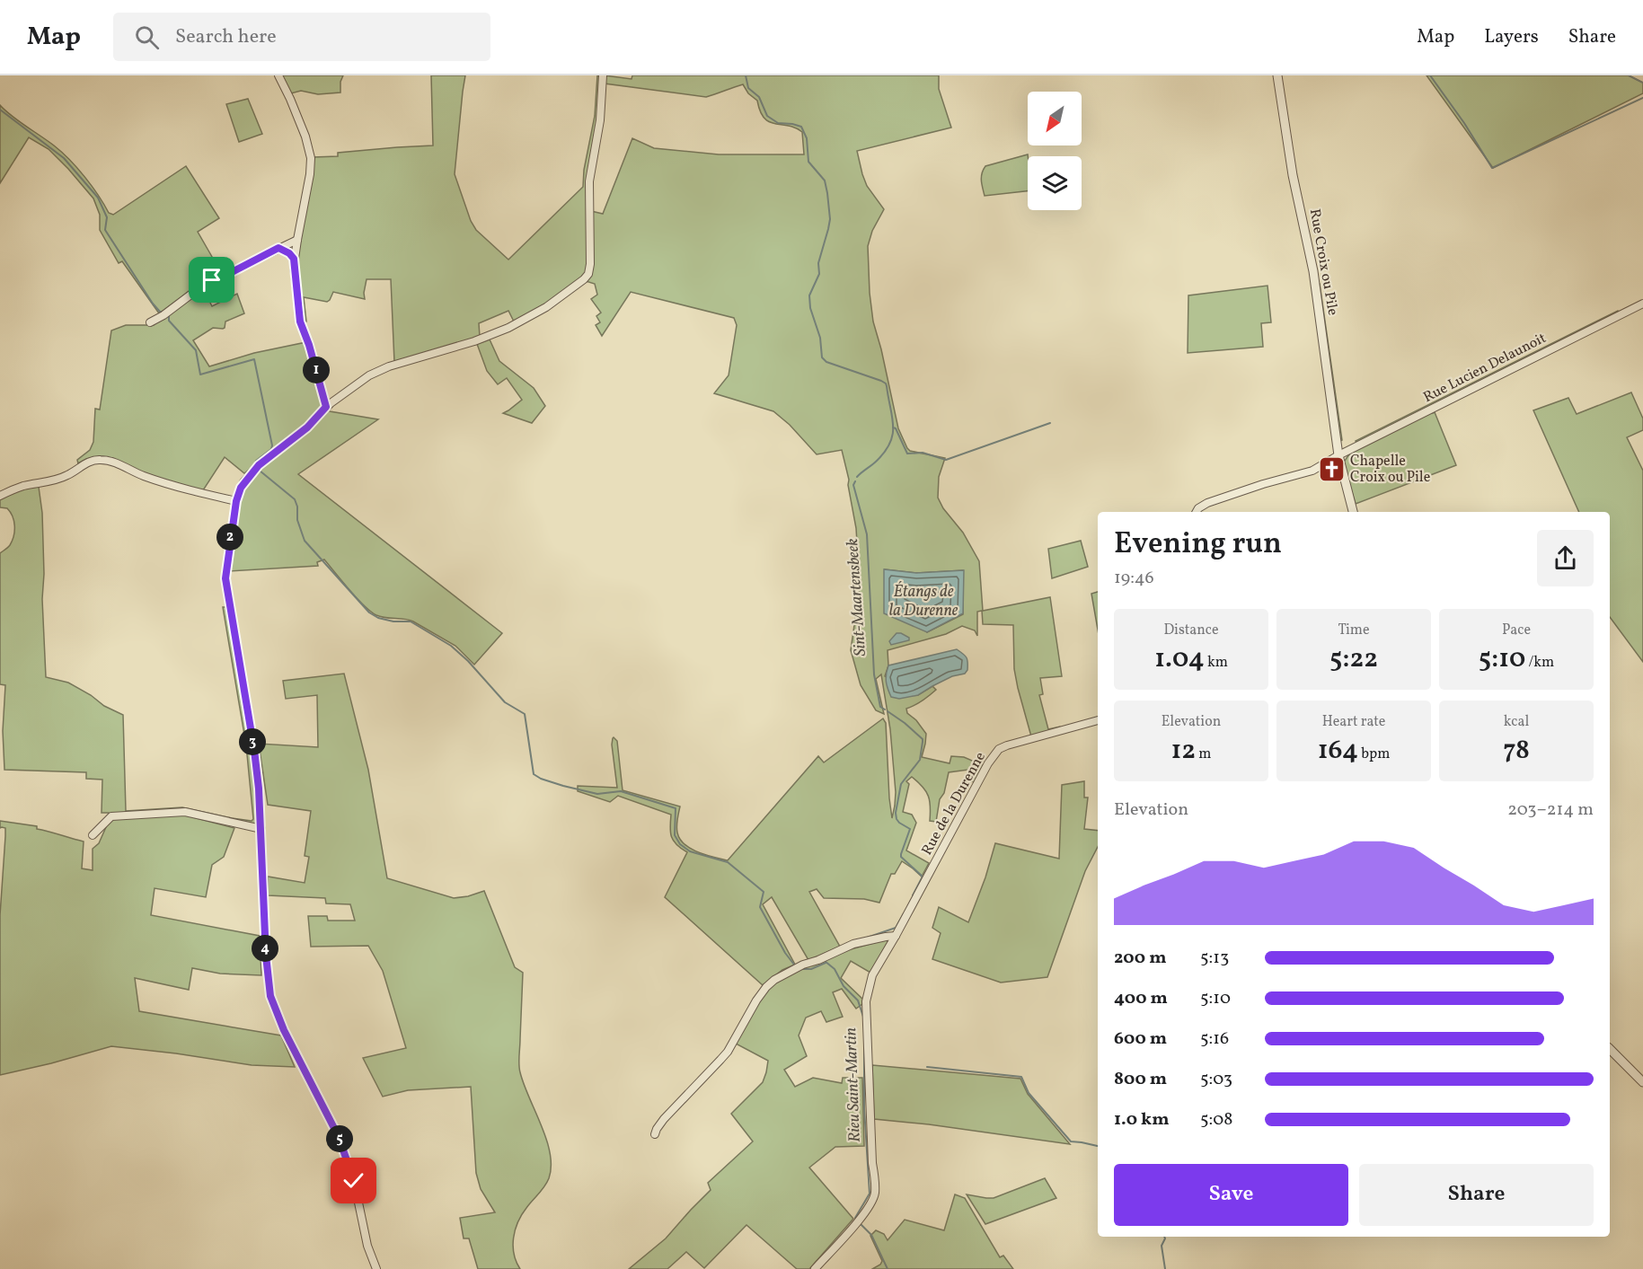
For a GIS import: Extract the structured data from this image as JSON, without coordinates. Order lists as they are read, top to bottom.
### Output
{
  "streets": {
    "street": ["Rue Croix ou Pile", "Rue Lucien Delaunoit", "Rue de la Durenne"]
  },
  "crossings": [
    ["Rue Croix ou Pile", "Rue Lucien Delaunoit"]
  ],
  "water": ["Étangs de la Durenne", "Sint-Maartensbeek", "Rieu Saint-Martin"],
  "places": {
    "church": ["Chapelle Croix ou Pile"]
  },
  "north": "bottom left",
  "page": {
    "header": "Map",
    "search": "Search here",
    "nav": ["Map", "Layers", "Share"],
    "pins": [
      "1",
      "2",
      "3",
      "4",
      "5"
    ],
    "heading": ["Evening run", "19:46"],
    "stats": [
      ["Distance", "1.04 km"],
      ["Time", "5:22"],
      ["Pace", "5:10 /km"],
      ["Elevation", "12 m"],
      ["Heart rate", "164 bpm"],
      ["kcal", "78"]
    ],
    "chart": ["Elevation", "203–214 m"],
    "list": [
      {
        "name": "200 m",
        "note": "5:13"
      },
      {
        "name": "400 m",
        "note": "5:10"
      },
      {
        "name": "600 m",
        "note": "5:16"
      },
      {
        "name": "800 m",
        "note": "5:03"
      },
      {
        "name": "1.0 km",
        "note": "5:08"
      }
    ],
    "buttons": ["Save", "Share"]
  }
}
